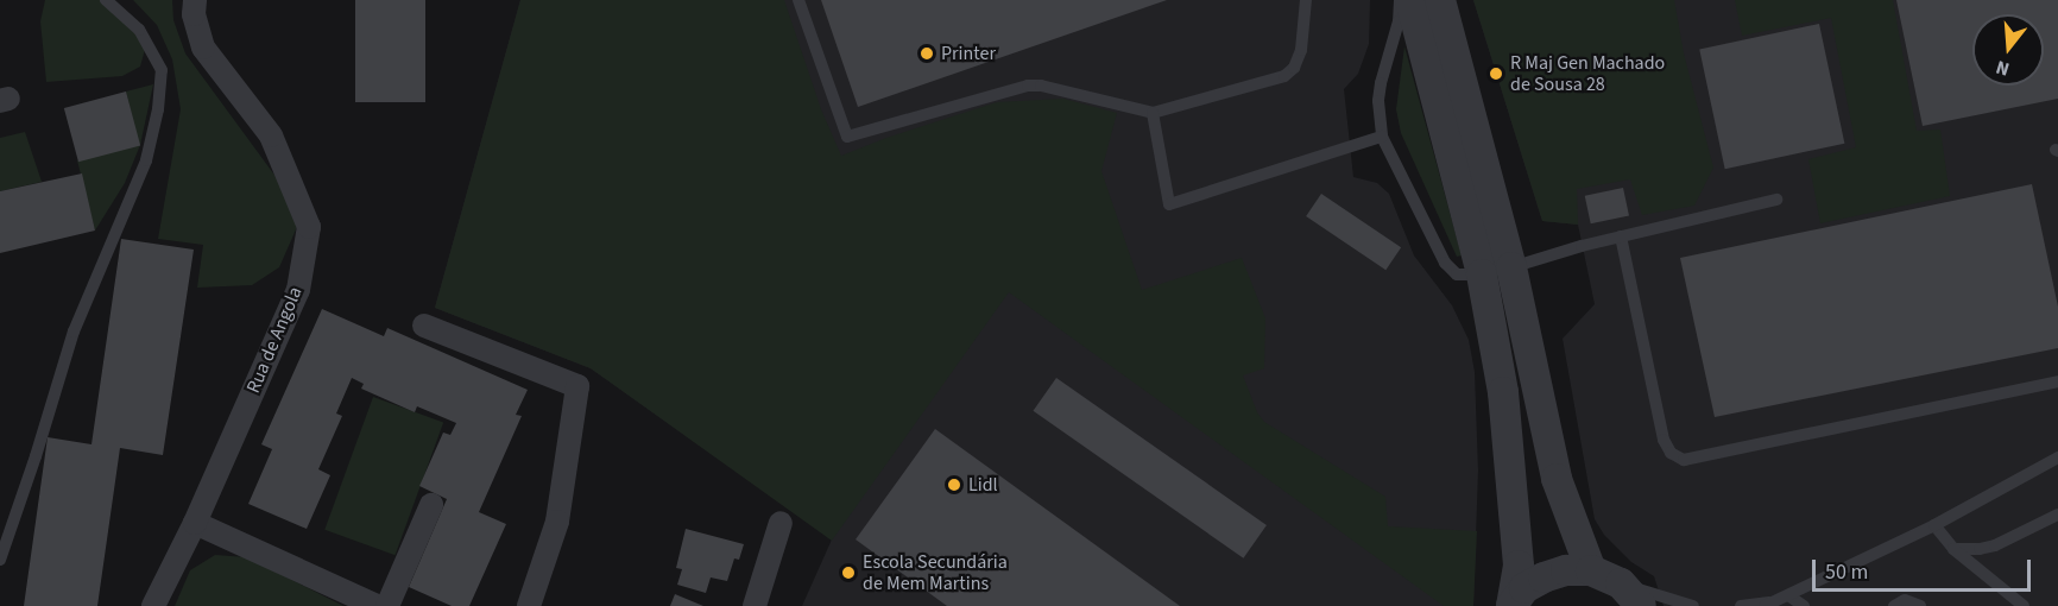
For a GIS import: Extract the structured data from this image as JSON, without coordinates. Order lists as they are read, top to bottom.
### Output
{
  "streets": {
    "street": ["Rua de Angola"]
  },
  "places": [
    "Printer",
    "R Maj Gen Machado de Sousa 28",
    "Lidl",
    "Escola Secundária de Mem Martins"
  ],
  "scale_bar": "50 m",
  "north": "bottom"
}
